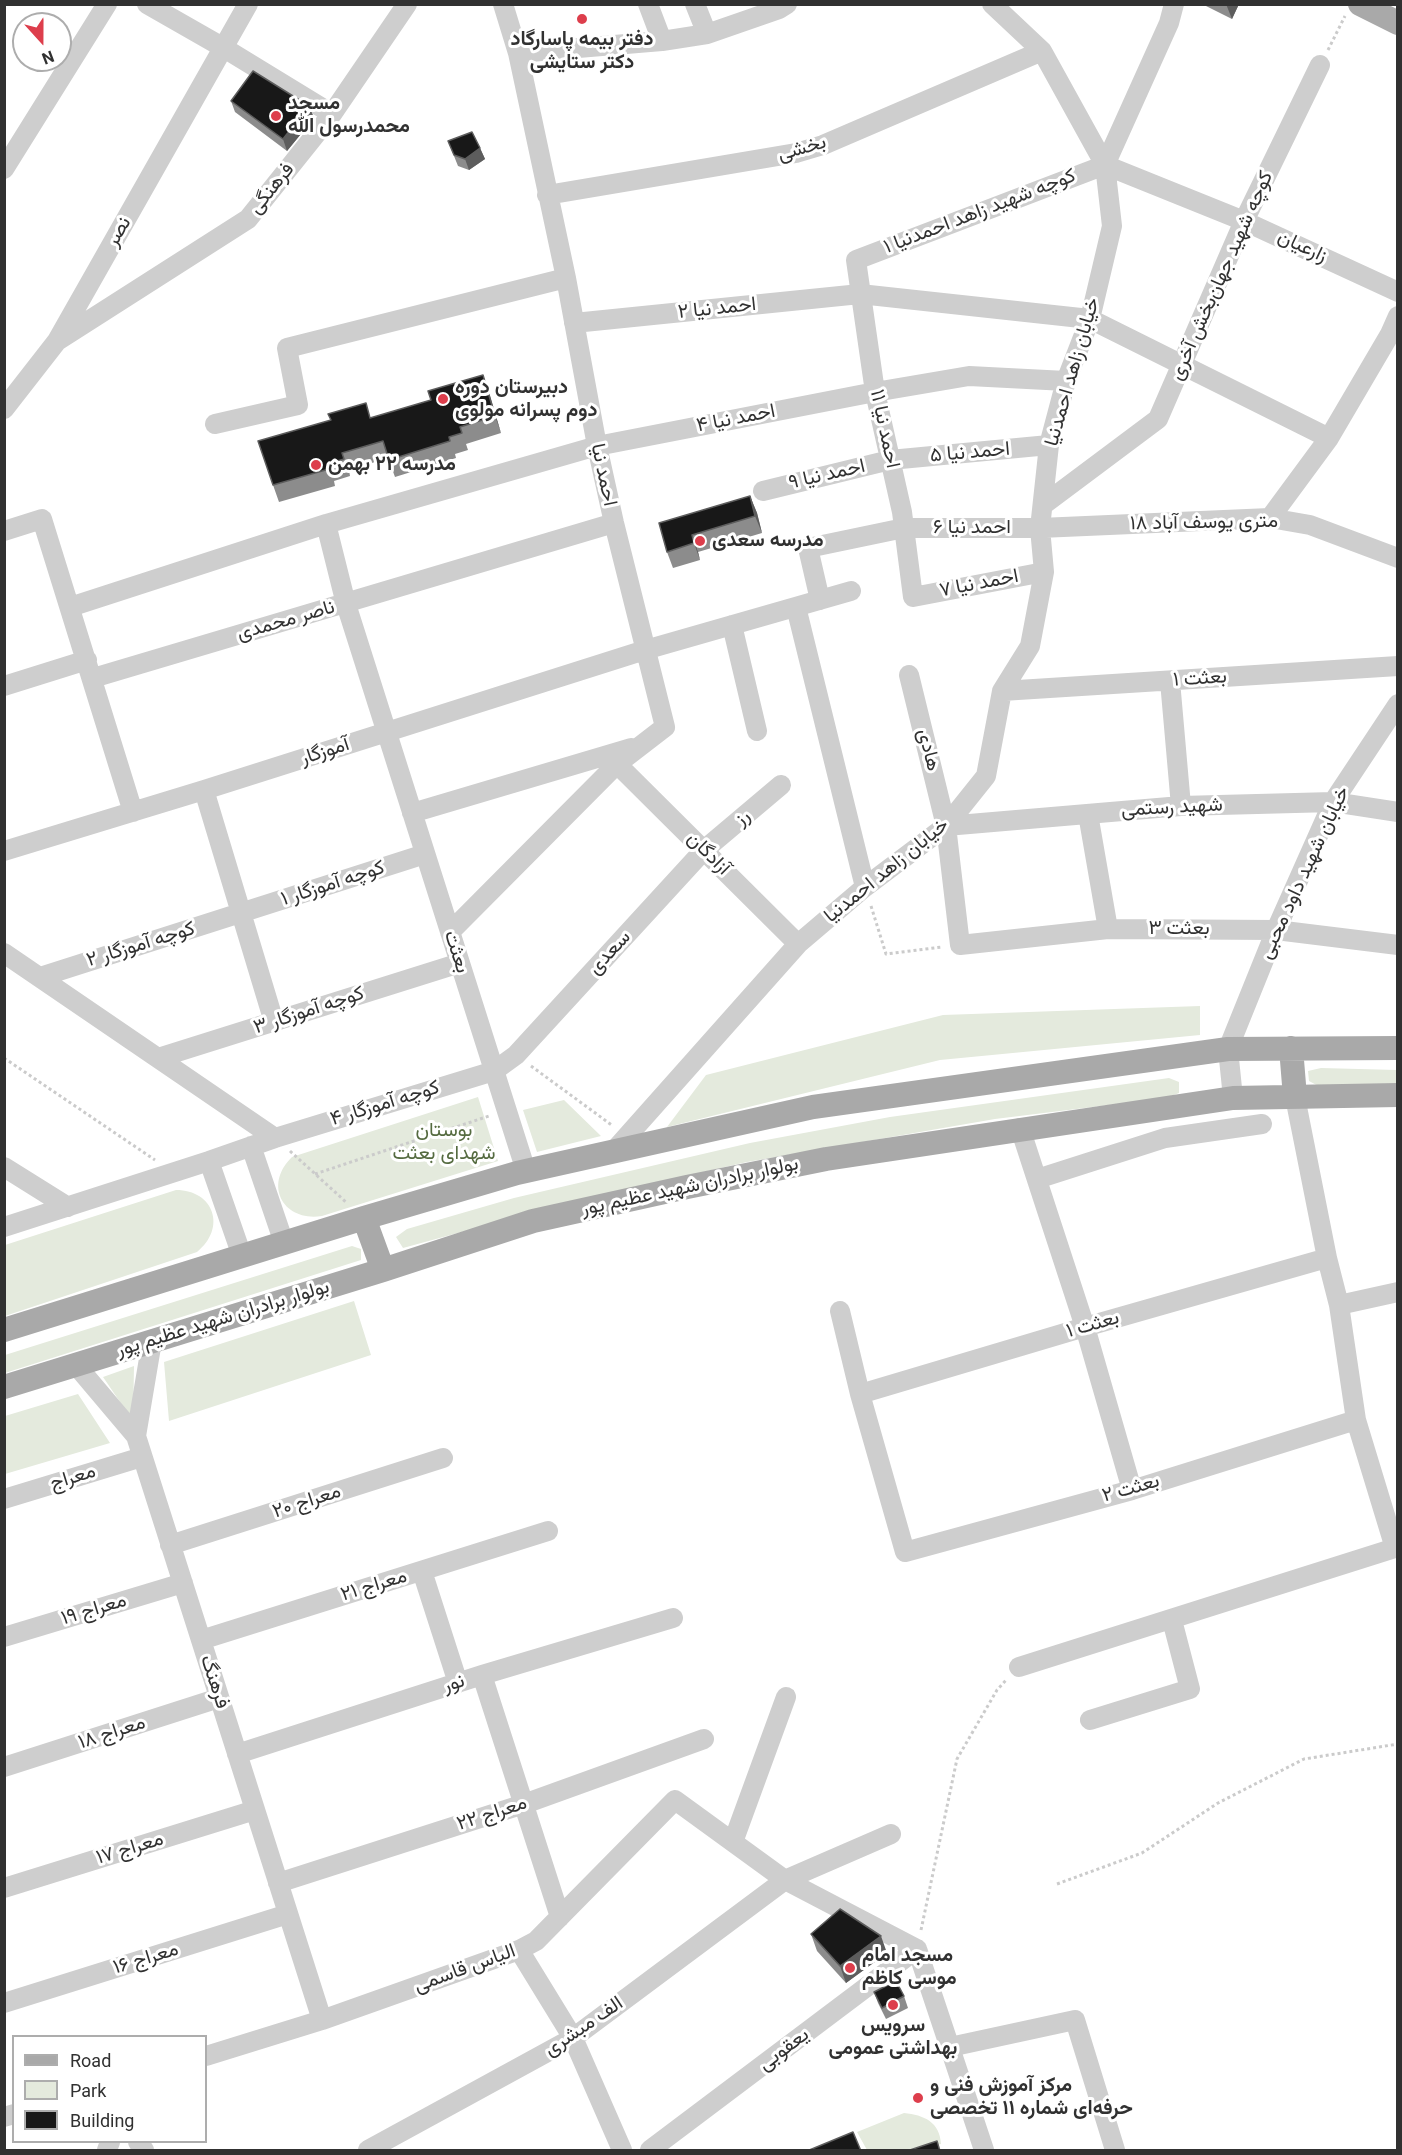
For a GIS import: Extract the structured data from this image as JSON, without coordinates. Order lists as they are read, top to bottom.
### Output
{
  "streets": {
    "main road": ["بولوار برادران شهید عظیم‌ پور"],
    "street": [
      "بخشی",
      "فرهنگی",
      "کوچه شهید زاهد احمدنیا ۱",
      "نصر",
      "زارعیان",
      "کوچه شهید جهان‌بخش آخری",
      "احمد نیا ۲",
      "خیابان زاهد احمدنیا",
      "احمد نیا ۴",
      "احمد نیا ۱۱",
      "احمد نیا ۵",
      "احمد نیا",
      "احمد نیا ۹",
      "۱۸ متری یوسف آباد",
      "احمد نیا ۶",
      "احمد نیا ۷",
      "ناصر محمدی",
      "بعثت ۱",
      "هادی",
      "آموزگار",
      "شهید رستمی",
      "رز",
      "آزادگان",
      "خیابان شهید داود محبی",
      "کوچه آموزگار ۱",
      "بعثت ۳",
      "کوچه آموزگار ۲",
      "بعثت",
      "سعدی",
      "کوچه آموزگار ۳",
      "کوچه آموزگار ۴",
      "معراج",
      "بعثت ۲",
      "معراج ۲۰",
      "معراج ۲۱",
      "معراج ۱۹",
      "فرهنگ",
      "نور",
      "معراج ۱۸",
      "معراج ۲۲",
      "معراج ۱۷",
      "معراج ۱۶",
      "الیاس قاسمی",
      "الف مبشری",
      "یعقوبی"
    ]
  },
  "crossings": [
    ["بخشی", "خیابان زاهد احمدنیا"],
    ["بخشی", "احمد نیا"],
    ["فرهنگی", "نصر"],
    ["کوچه شهید زاهد احمدنیا ۱", "زارعیان"],
    ["کوچه شهید زاهد احمدنیا ۱", "خیابان زاهد احمدنیا"],
    ["کوچه شهید زاهد احمدنیا ۱", "احمد نیا ۱۱"],
    ["زارعیان", "کوچه شهید جهان‌بخش آخری"],
    ["زارعیان", "خیابان زاهد احمدنیا"],
    ["کوچه شهید جهان‌بخش آخری", "خیابان زاهد احمدنیا"],
    ["احمد نیا ۲", "خیابان زاهد احمدنیا"],
    ["احمد نیا ۲", "احمد نیا ۱۱"],
    ["احمد نیا ۲", "احمد نیا"],
    ["خیابان زاهد احمدنیا", "احمد نیا ۴"],
    ["خیابان زاهد احمدنیا", "احمد نیا ۵"],
    ["خیابان زاهد احمدنیا", "۱۸ متری یوسف آباد"],
    ["خیابان زاهد احمدنیا", "احمد نیا ۶"],
    ["خیابان زاهد احمدنیا", "احمد نیا ۷"],
    ["خیابان زاهد احمدنیا", "بعثت ۱"],
    ["خیابان زاهد احمدنیا", "هادی"],
    ["خیابان زاهد احمدنیا", "شهید رستمی"],
    ["خیابان زاهد احمدنیا", "آزادگان"],
    ["احمد نیا ۴", "احمد نیا ۱۱"],
    ["احمد نیا ۴", "احمد نیا"],
    ["احمد نیا ۴", "بعثت"],
    ["احمد نیا ۱۱", "احمد نیا ۵"],
    ["احمد نیا ۱۱", "احمد نیا ۹"],
    ["احمد نیا ۱۱", "احمد نیا ۶"],
    ["احمد نیا ۱۱", "احمد نیا ۷"],
    ["احمد نیا ۵", "احمد نیا ۹"],
    ["احمد نیا", "ناصر محمدی"],
    ["احمد نیا", "آموزگار"],
    ["۱۸ متری یوسف آباد", "احمد نیا ۶"],
    ["ناصر محمدی", "بعثت"],
    ["بعثت ۱", "بعثت ۲"],
    ["هادی", "شهید رستمی"],
    ["هادی", "بعثت ۳"],
    ["آموزگار", "بعثت"],
    ["شهید رستمی", "خیابان شهید داود محبی"],
    ["رز", "آزادگان"],
    ["رز", "سعدی"],
    ["آزادگان", "سعدی"],
    ["خیابان شهید داود محبی", "بعثت ۳"],
    ["کوچه آموزگار ۱", "کوچه آموزگار ۲"],
    ["کوچه آموزگار ۱", "بعثت"],
    ["بعثت", "سعدی"],
    ["بعثت", "کوچه آموزگار ۳"],
    ["بعثت", "کوچه آموزگار ۴"],
    ["سعدی", "کوچه آموزگار ۴"],
    ["بولوار برادران شهید عظیم‌ پور", "فرهنگ"],
    ["معراج", "فرهنگ"],
    ["معراج ۲۰", "فرهنگ"],
    ["معراج ۲۱", "فرهنگ"],
    ["معراج ۱۹", "فرهنگ"],
    ["فرهنگ", "نور"],
    ["فرهنگ", "معراج ۱۸"],
    ["فرهنگ", "معراج ۲۲"],
    ["فرهنگ", "معراج ۱۷"],
    ["فرهنگ", "معراج ۱۶"],
    ["فرهنگ", "الیاس قاسمی"]
  ],
  "parks": ["بوستان شهدای بعثت"],
  "places": [
    "دفتر بیمه پاسارگاد دکتر ستایشی",
    "مسجد محمدرسول الله",
    "دبیرستان دوره دوم پسرانه مولوی",
    "مدرسه ۲۲ بهمن",
    "مدرسه سعدی",
    "مسجد امام موسی کاظم",
    "سرویس بهداشتی عمومی",
    "مرکز آموزش فنی و حرفه‌ای شماره ۱۱ تخصصی"
  ],
  "legend": ["Road", "Park", "Building"],
  "north": "bottom"
}
